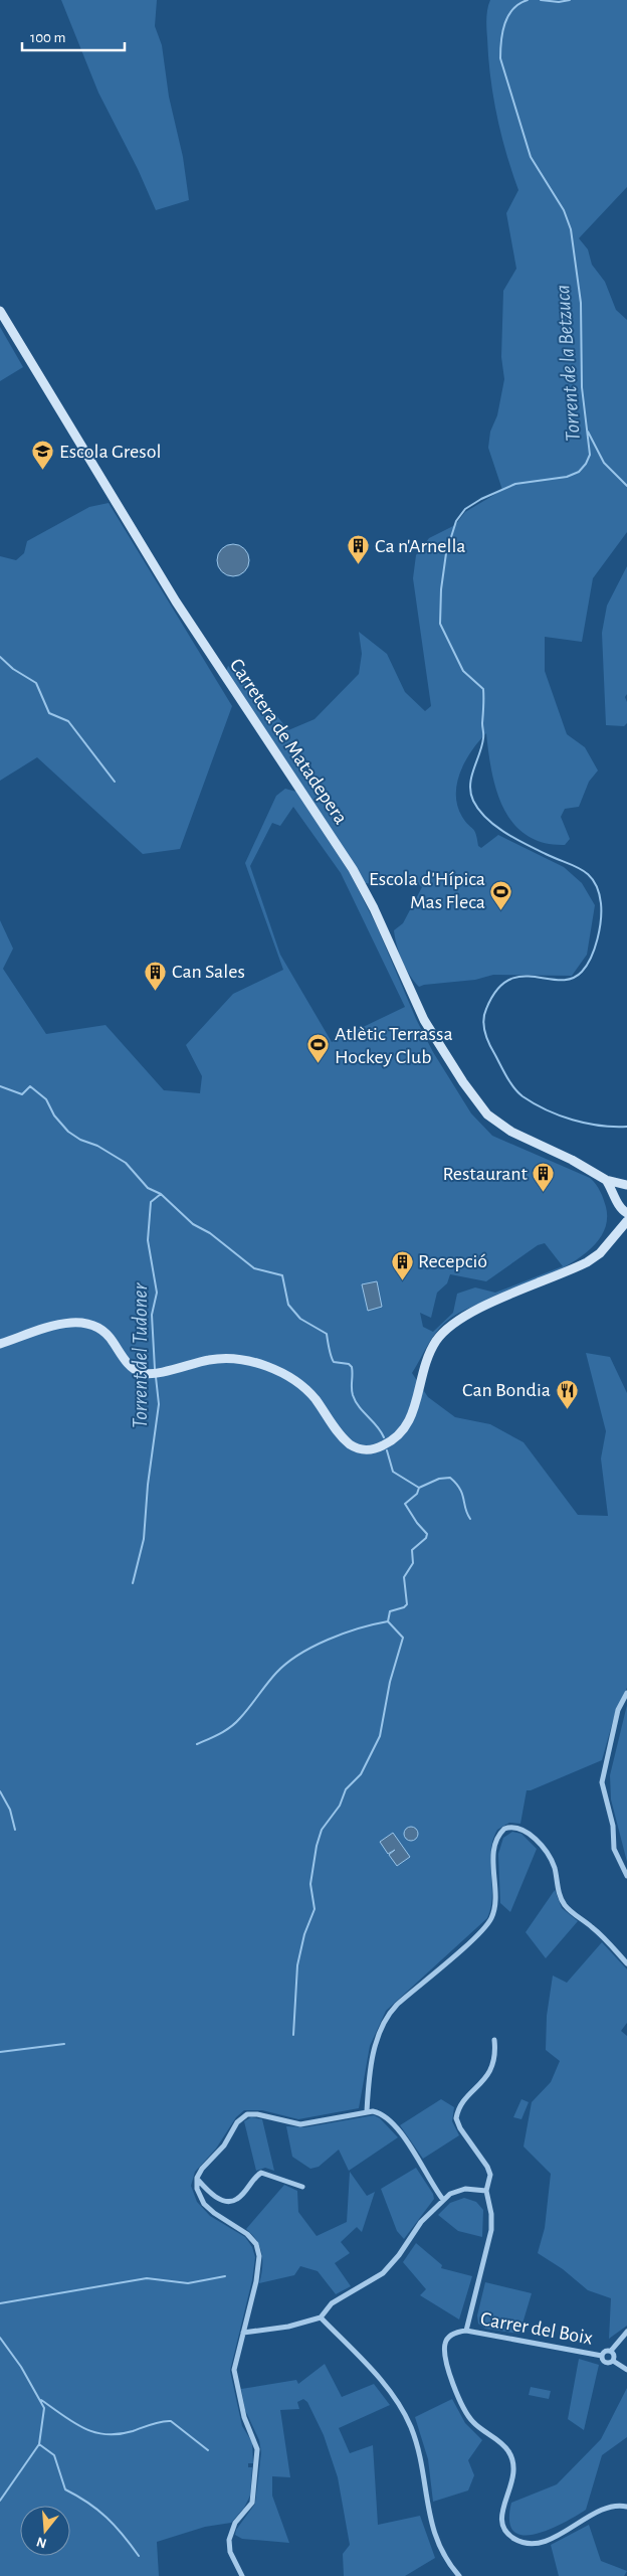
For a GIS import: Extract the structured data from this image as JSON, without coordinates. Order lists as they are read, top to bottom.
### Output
{
  "streets": {
    "street": ["Carretera de Matadepera", "Carrer del Boix"]
  },
  "water": ["Torrent de la Betzuca", "Torrent del Tudoner"],
  "places": {
    "school or university": ["Escola Gresol"],
    "building": [
      "Ca n'Arnella",
      "Can Sales",
      "Restaurant",
      "Recepció"
    ],
    "sports": ["Escola d'Hípica Mas Fleca", "Atlètic Terrassa Hockey Club"],
    "restaurant": ["Can Bondia"]
  },
  "scale_bar": "100 m",
  "north": "bottom"
}
